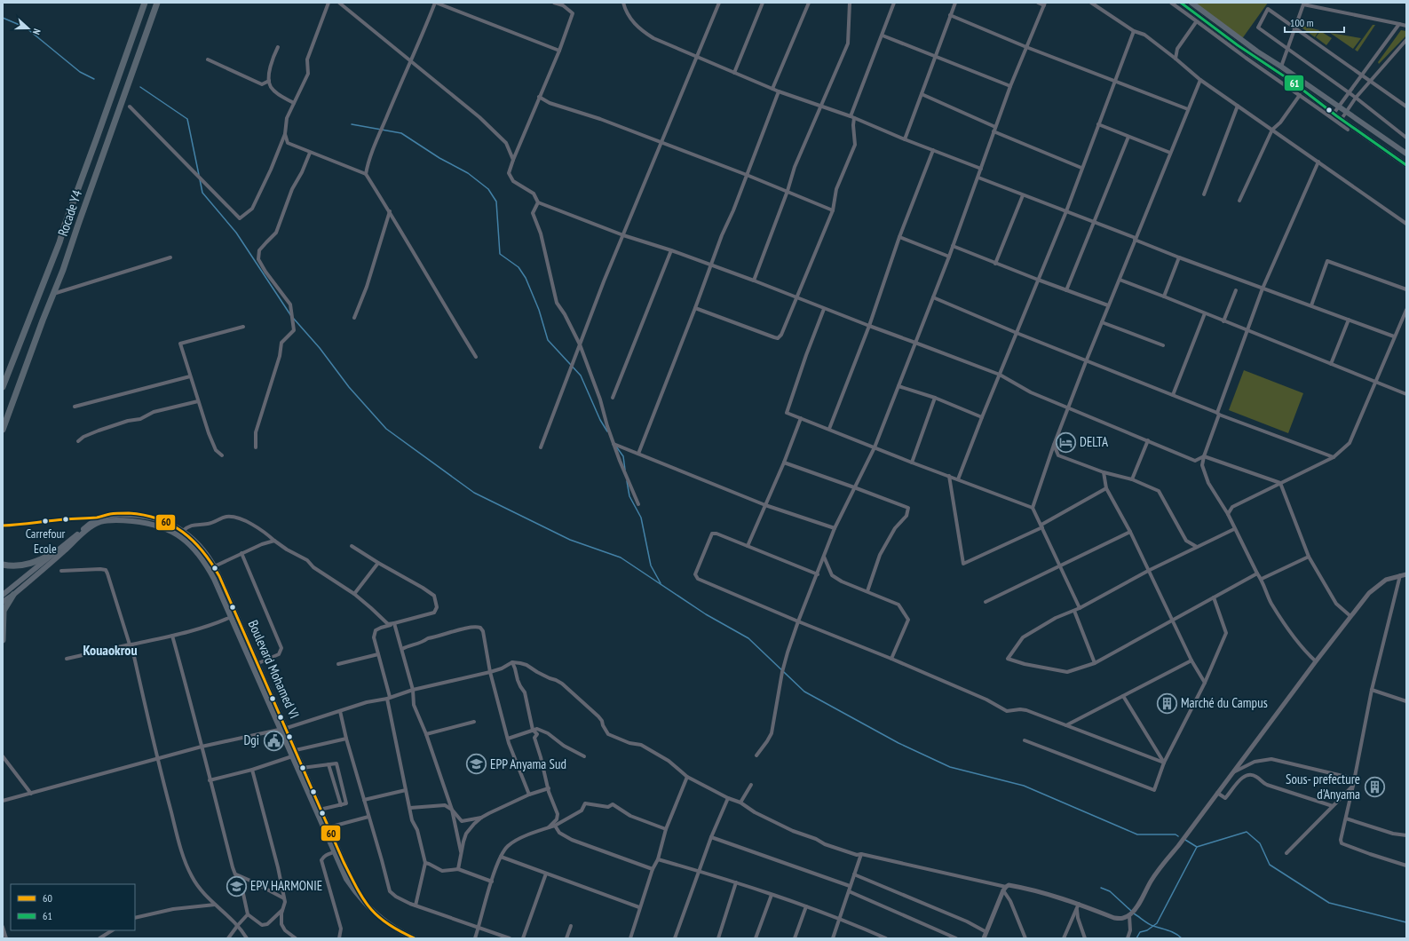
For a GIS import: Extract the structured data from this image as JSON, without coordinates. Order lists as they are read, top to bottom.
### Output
{
  "streets": {
    "highway": ["Rocade Y4"],
    "main road": ["Boulevard Mohamed VI"]
  },
  "districts": ["Kouaokrou"],
  "places": {
    "hotel": ["DELTA"],
    "other": ["Carrefour Ecole"],
    "building": ["Marché du Campus", "Sous- prefecture d'Anyama"],
    "public building": ["Dgi"],
    "school or university": ["EPP Anyama Sud", "EPV HARMONIE"]
  },
  "lines": ["transit line 61", "transit line 60"],
  "legend": ["60", "61"],
  "scale_bar": "100 m",
  "north": "right"
}
